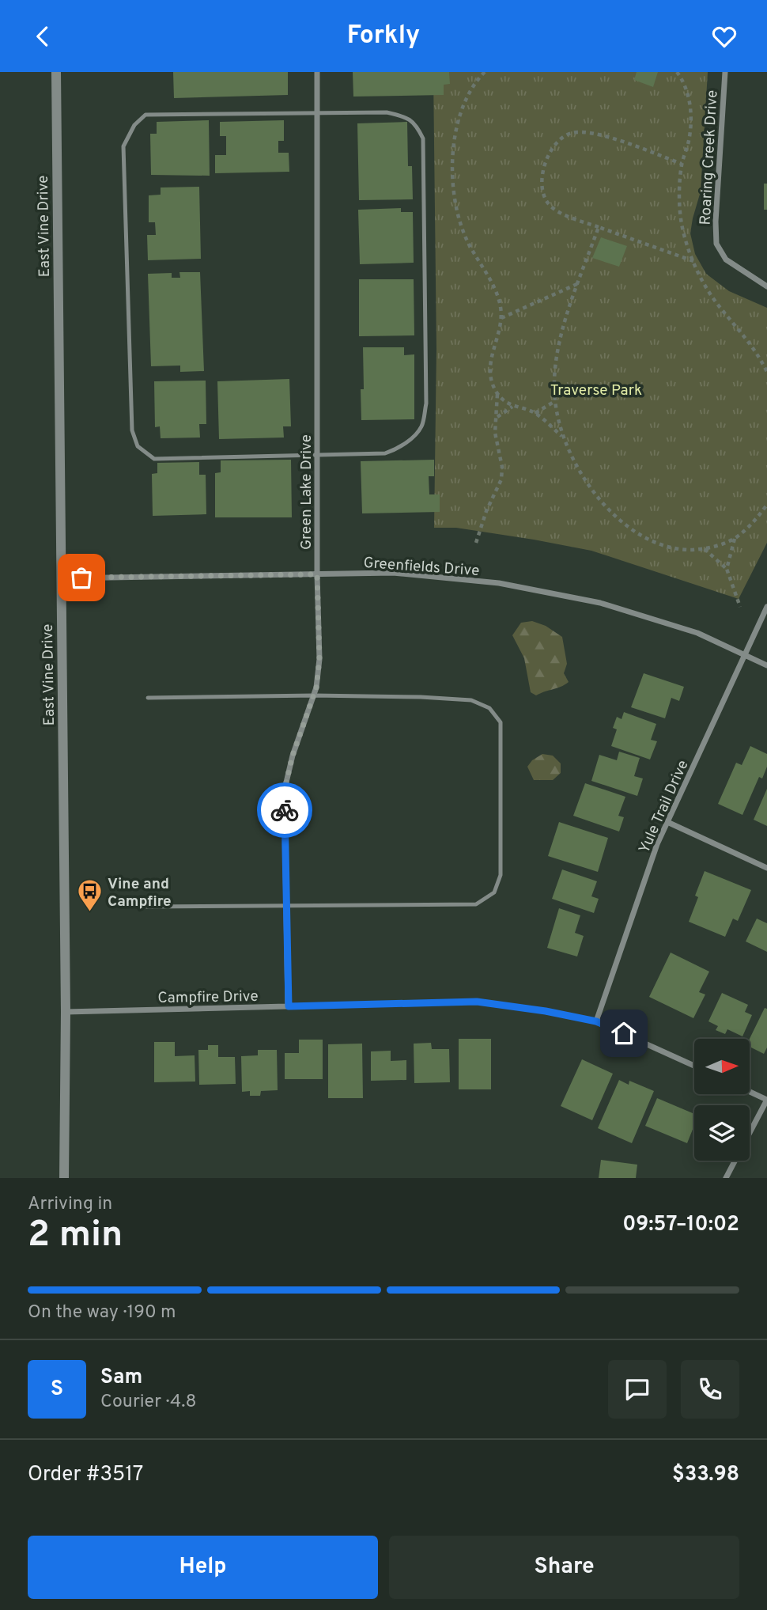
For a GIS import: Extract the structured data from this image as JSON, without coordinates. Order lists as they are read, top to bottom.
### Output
{
  "streets": {
    "street": [
      "Roaring Creek Drive",
      "East Vine Drive",
      "Green Lake Drive",
      "Greenfields Drive",
      "Yule Trail Drive",
      "Campfire Drive"
    ]
  },
  "crossings": [
    ["East Vine Drive", "Greenfields Drive"],
    ["East Vine Drive", "Campfire Drive"],
    ["Green Lake Drive", "Greenfields Drive"],
    ["Green Lake Drive", "Campfire Drive"],
    ["Greenfields Drive", "Yule Trail Drive"],
    ["Yule Trail Drive", "Campfire Drive"]
  ],
  "parks": ["Traverse Park"],
  "places": {
    "bus stop": ["Vine and Campfire"]
  },
  "north": "right",
  "page": {
    "header": "Forkly",
    "heading": ["2 min", "Arriving in", "09:57–10:02"],
    "panel": [
      "Sam",
      "Courier · 4.8",
      "Order #3517",
      "$33.98"
    ],
    "bar": "On the way · 190 m",
    "round": "S",
    "buttons": ["Help", "Share"]
  }
}
